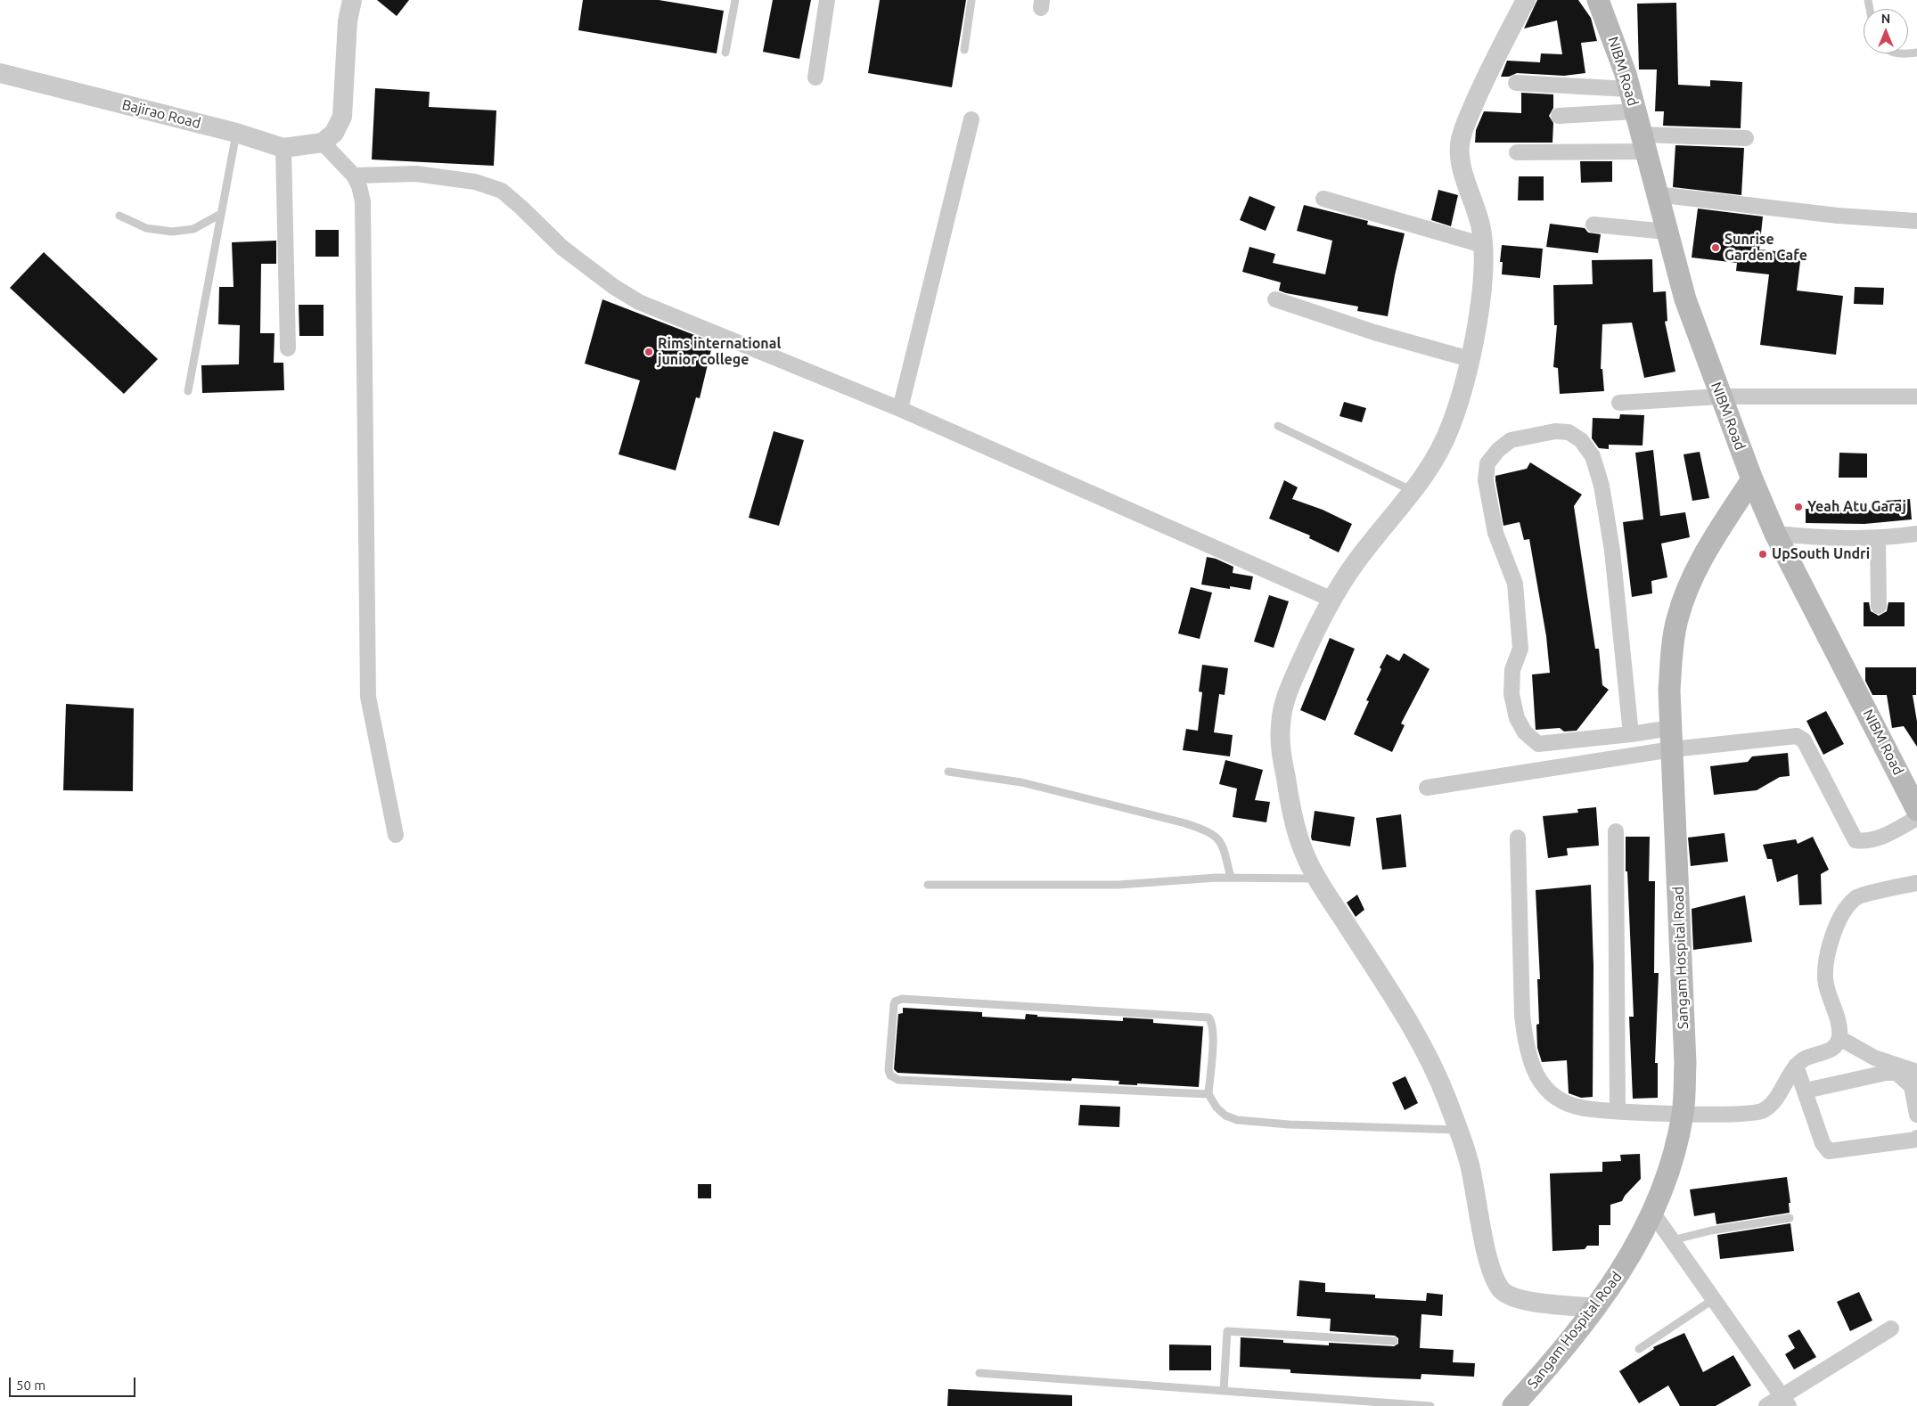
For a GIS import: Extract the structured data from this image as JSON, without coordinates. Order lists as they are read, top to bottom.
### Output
{
  "streets": {
    "main road": ["NIBM Road", "Sangam Hospital Road"],
    "street": ["Bajirao Road"]
  },
  "crossings": [
    ["NIBM Road", "Sangam Hospital Road"]
  ],
  "places": [
    "Sunrise Garden Cafe",
    "Rims international junior college",
    "Yeah Atu Garaj",
    "UpSouth Undri"
  ],
  "scale_bar": "50 m",
  "north": "top"
}
